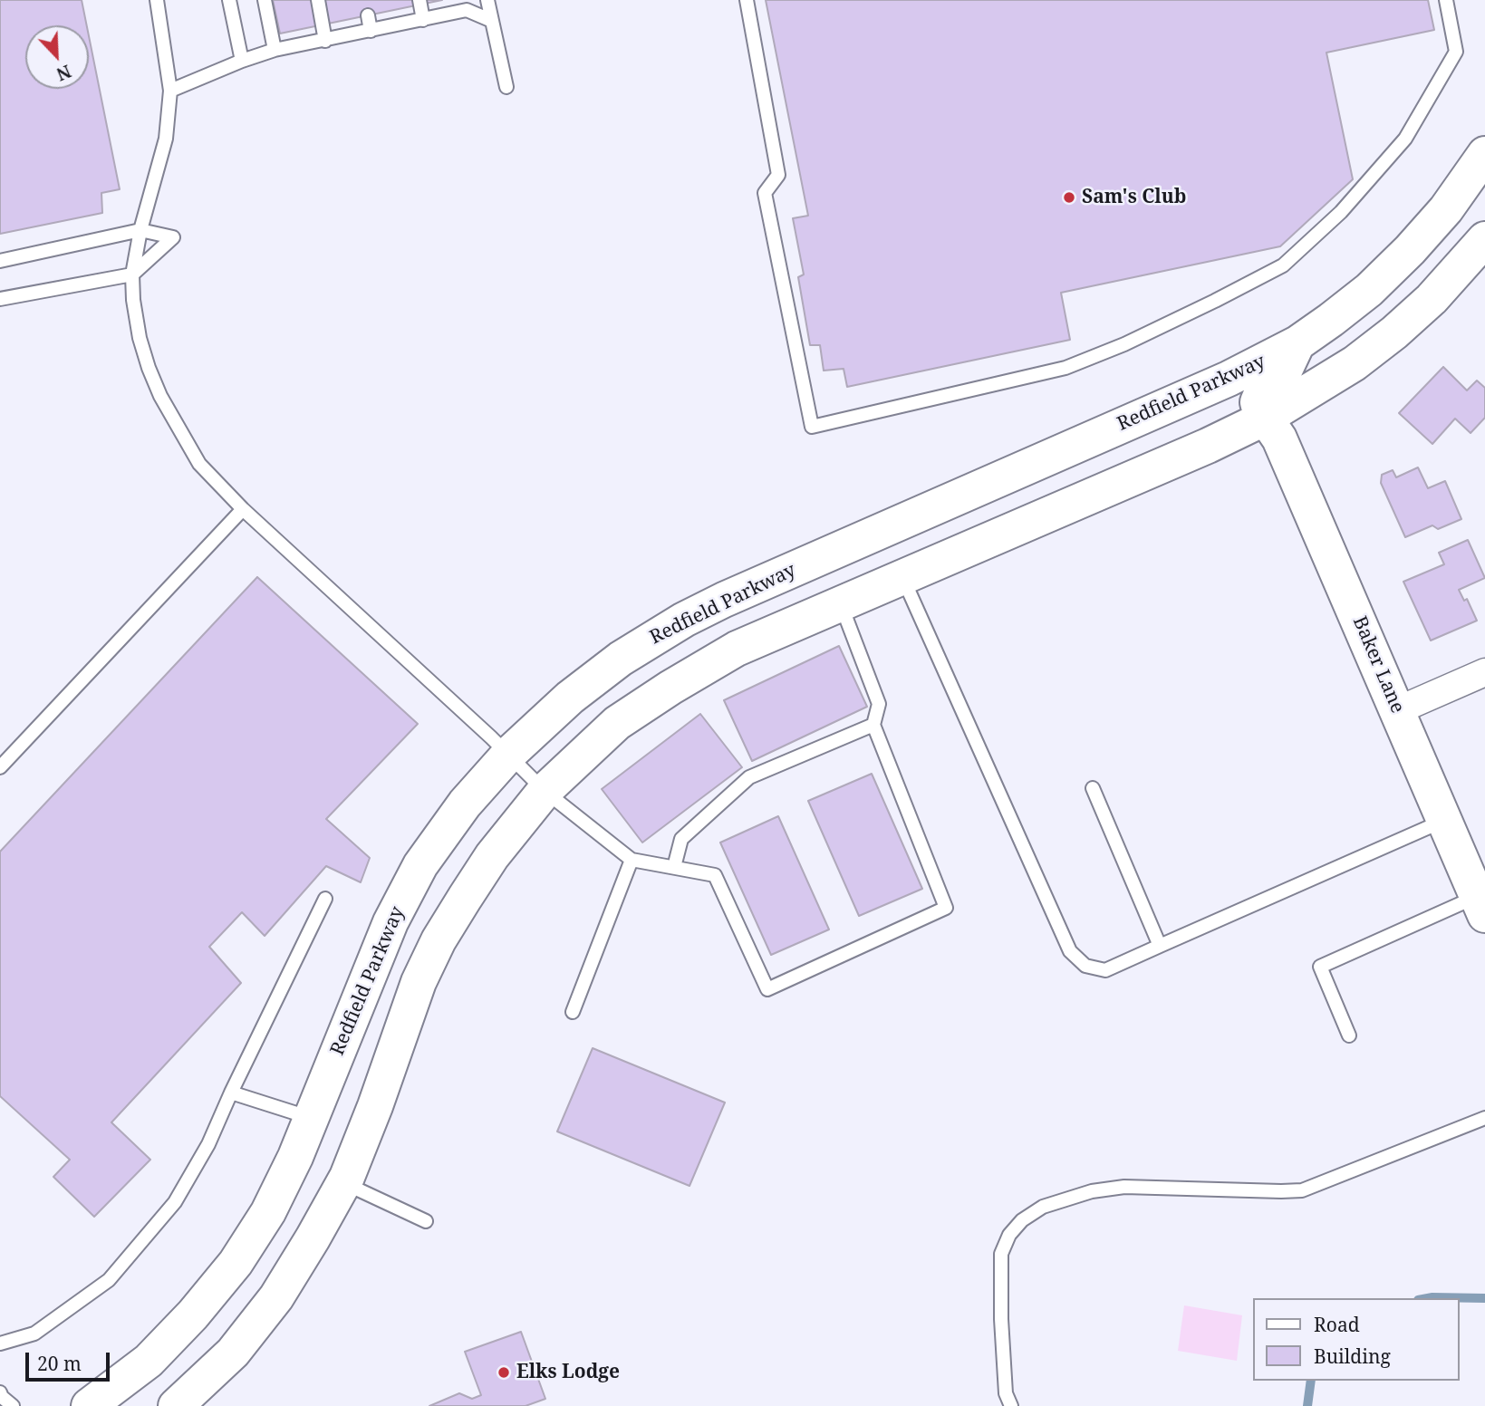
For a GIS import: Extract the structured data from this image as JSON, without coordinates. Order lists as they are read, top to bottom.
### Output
{
  "streets": {
    "street": ["Redfield Parkway", "Baker Lane"]
  },
  "places": ["Sam's Club", "Elks Lodge"],
  "legend": ["Road", "Building"],
  "scale_bar": "20 m",
  "north": "bottom right"
}
